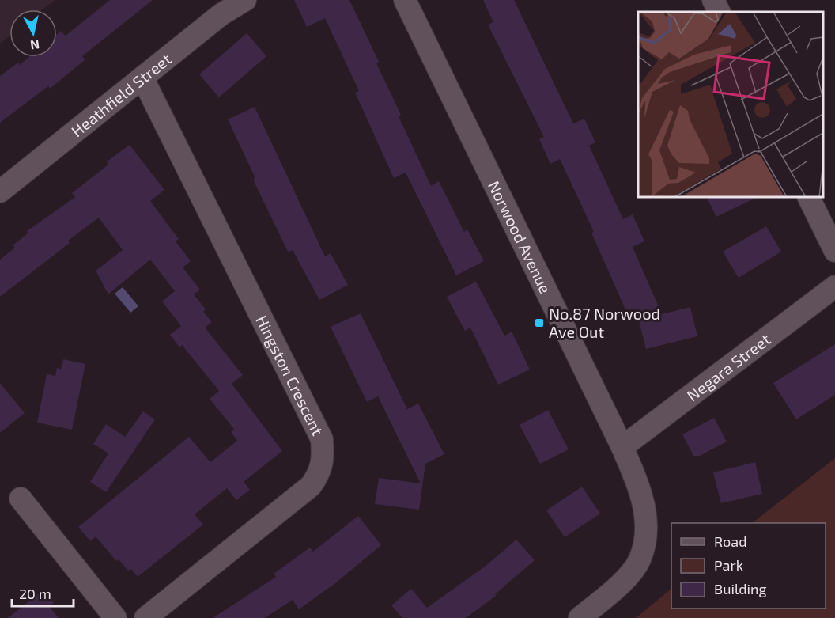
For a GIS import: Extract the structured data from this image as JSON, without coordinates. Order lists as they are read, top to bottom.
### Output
{
  "streets": {
    "street": [
      "Heathfield Street",
      "Norwood Avenue",
      "Negara Street",
      "Hingston Crescent"
    ]
  },
  "crossings": [
    ["Heathfield Street", "Hingston Crescent"],
    ["Norwood Avenue", "Negara Street"]
  ],
  "places": {
    "transit": ["No.87 Norwood Ave Out"]
  },
  "legend": ["Road", "Park", "Building"],
  "scale_bar": "20 m",
  "north": "bottom"
}
